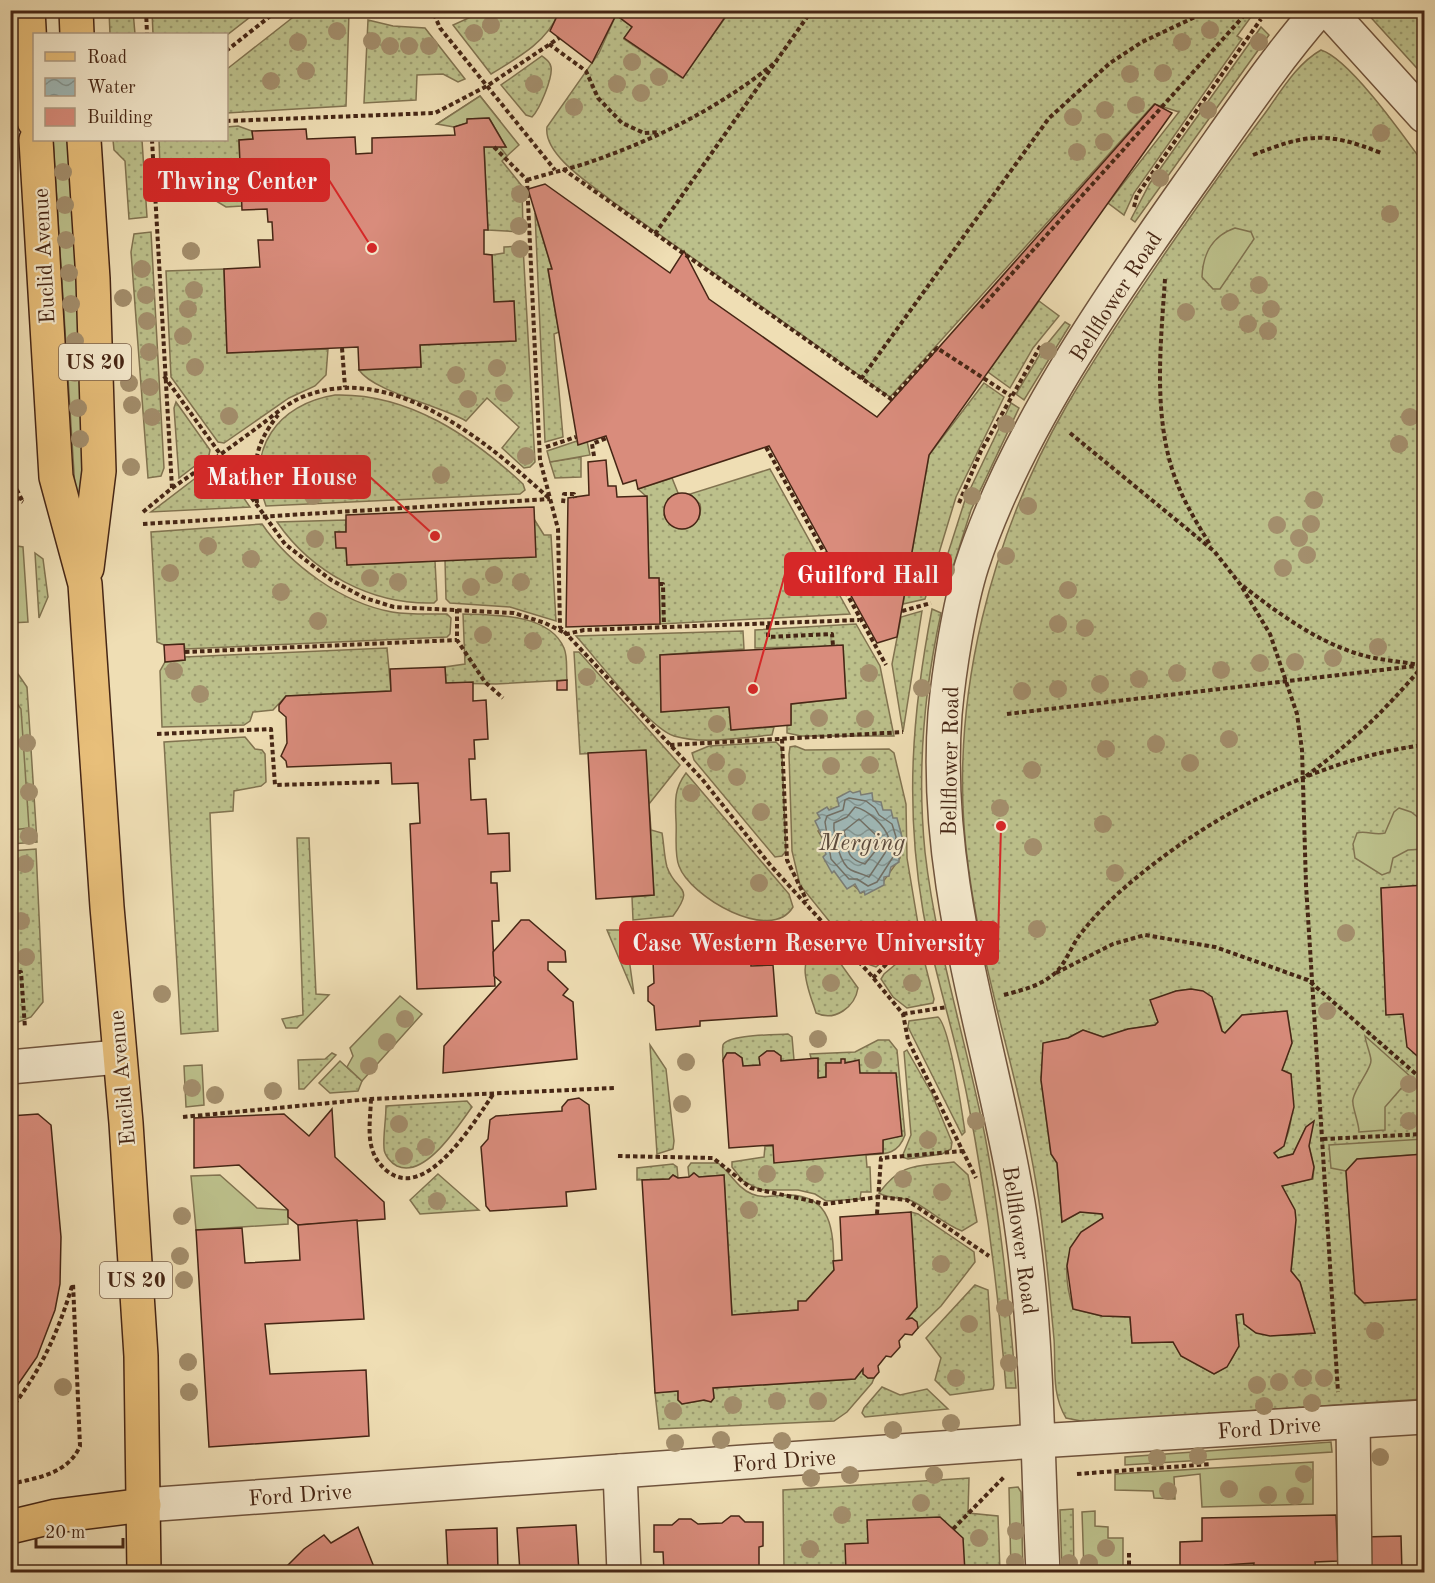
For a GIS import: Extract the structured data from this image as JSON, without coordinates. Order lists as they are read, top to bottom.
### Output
{
  "streets": {
    "main road": ["Euclid Avenue", "US 20"],
    "street": ["Bellflower Road", "Ford Drive"]
  },
  "crossings": [
    ["Euclid Avenue", "Ford Drive"],
    ["Bellflower Road", "Ford Drive"]
  ],
  "water": ["Merging"],
  "places": [
    "Thwing Center",
    "Mather House",
    "Guilford Hall",
    "Case Western Reserve University"
  ],
  "legend": ["Road", "Water", "Building"],
  "scale_bar": "20 m"
}
